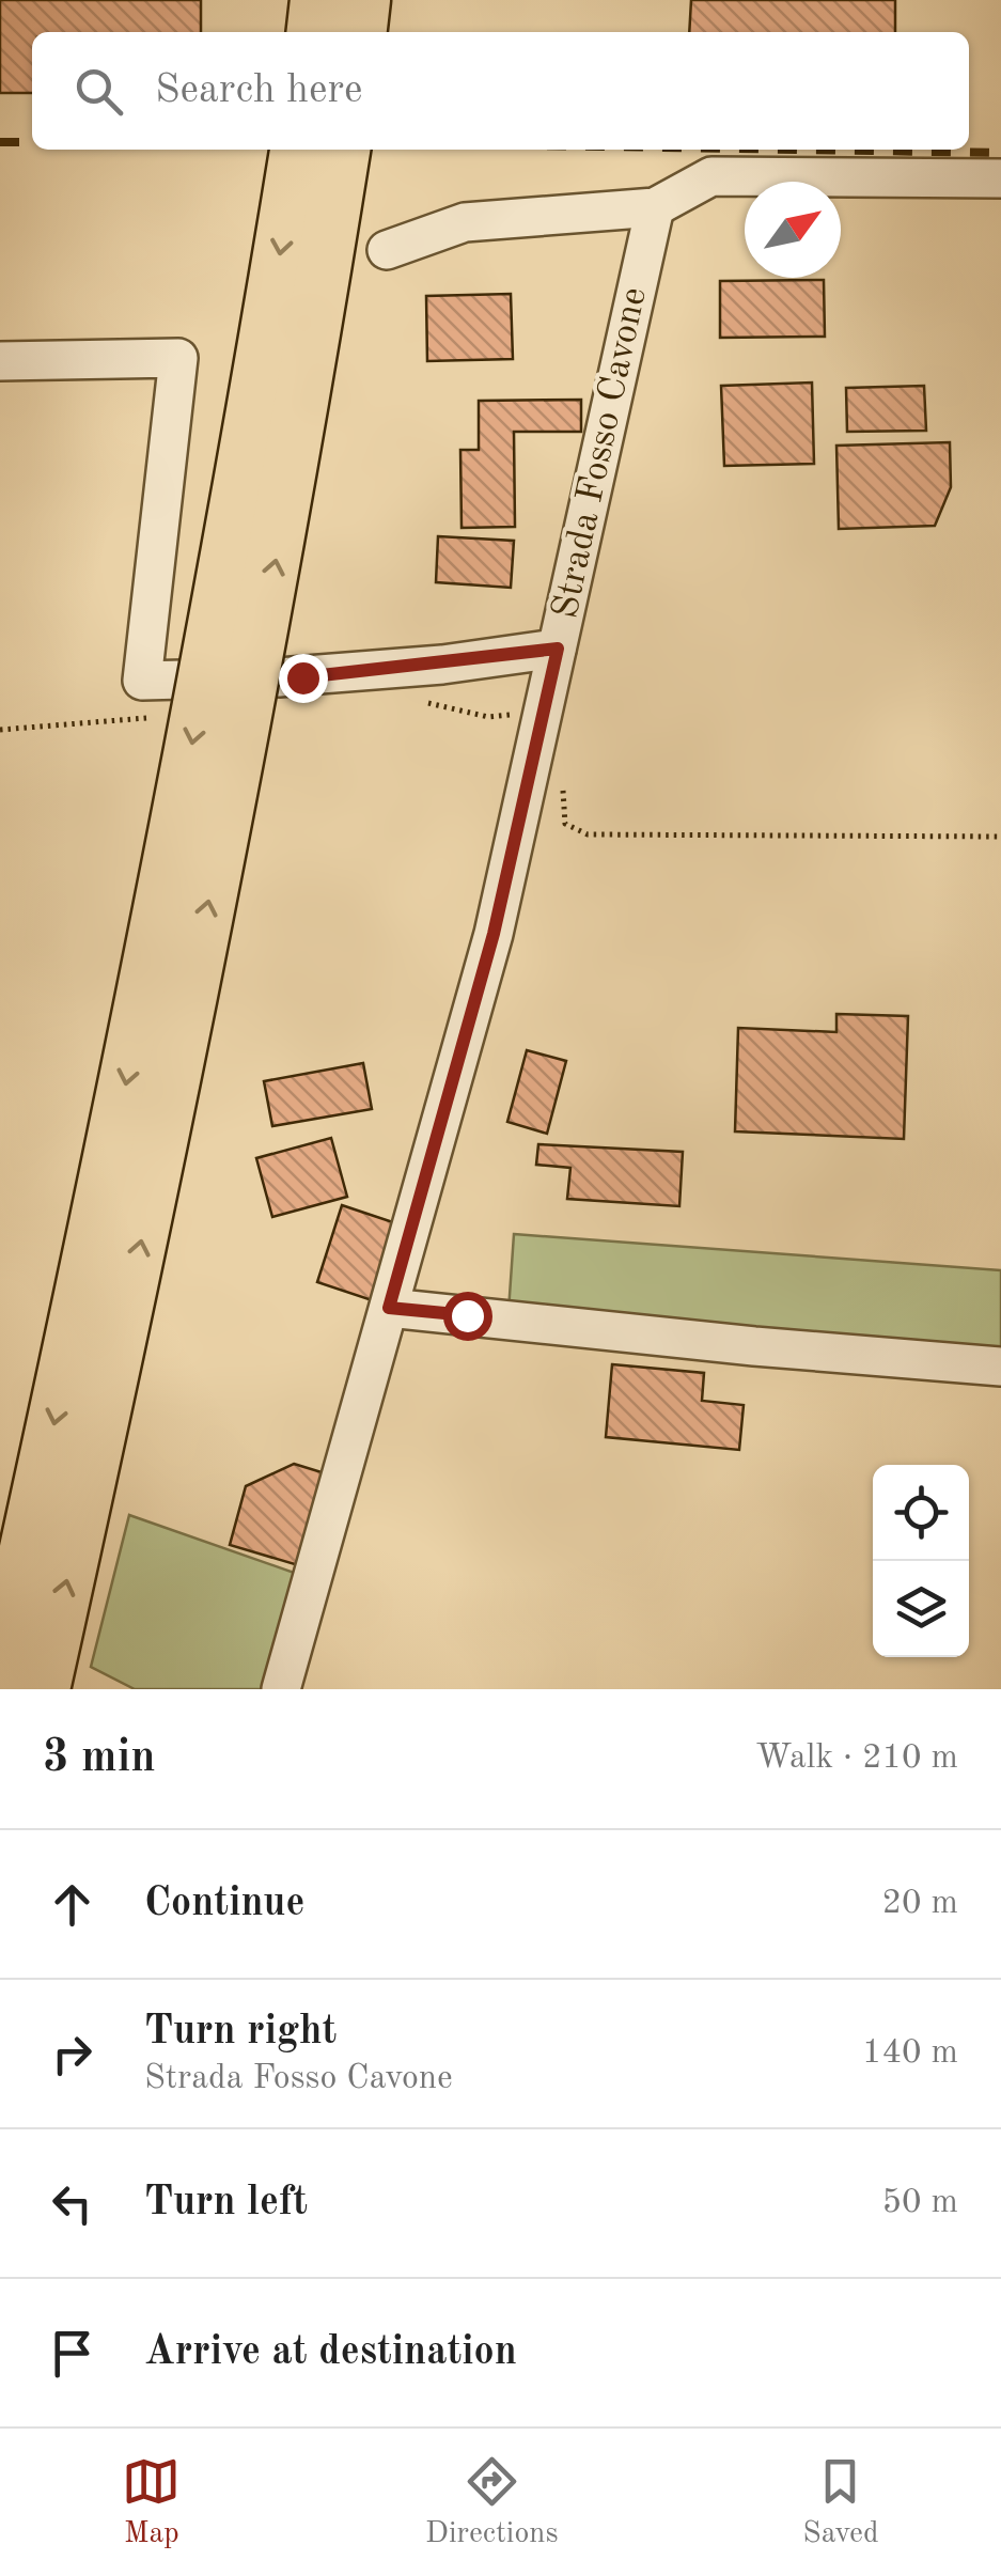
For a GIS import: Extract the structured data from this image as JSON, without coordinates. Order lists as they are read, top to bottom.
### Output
{
  "streets": {
    "street": ["Strada Fosso Cavone"]
  },
  "north": "top right",
  "page": {
    "search": "Search here",
    "heading": ["3 min", "Walk · 210 m"],
    "list": [
      ["Continue", "20 m"],
      ["Turn right", "Strada Fosso Cavone", "140 m"],
      ["Turn left", "50 m"],
      "Arrive at destination"
    ],
    "nav": ["Map", "Directions", "Saved"]
  }
}
